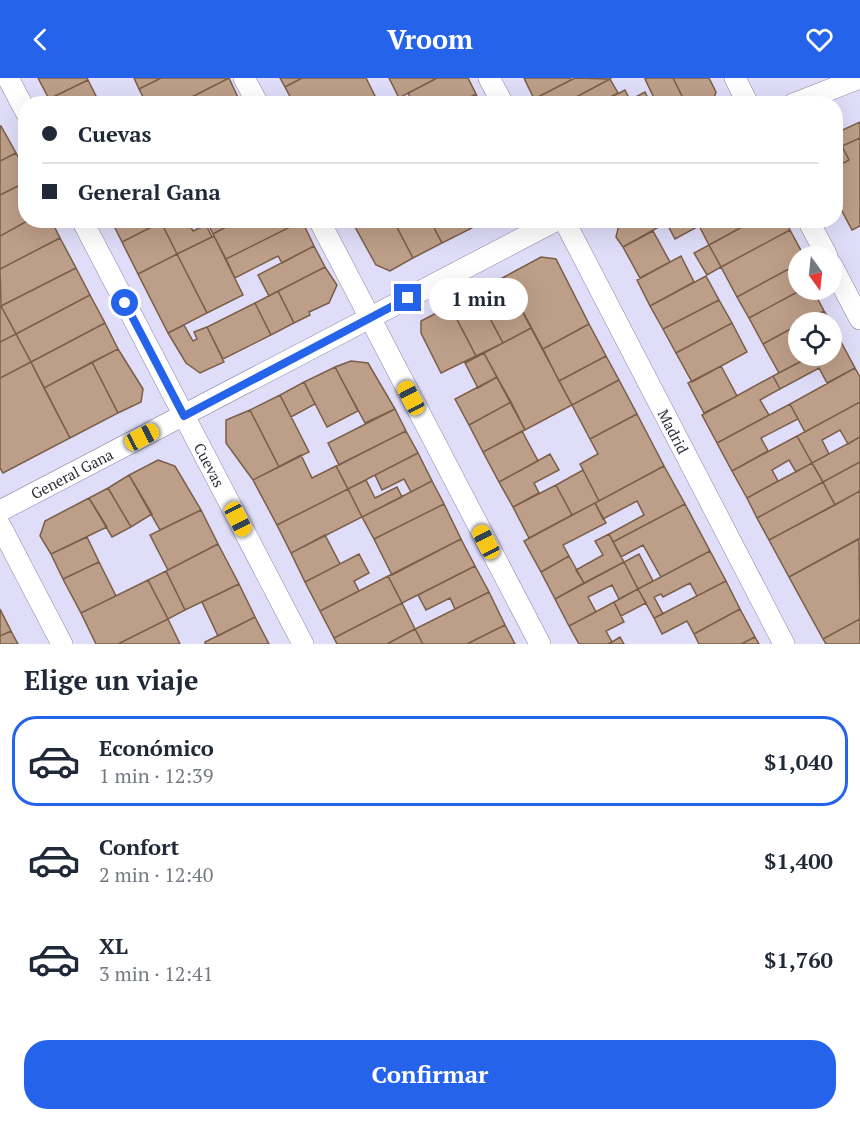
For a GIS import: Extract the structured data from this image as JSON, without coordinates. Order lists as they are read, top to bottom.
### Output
{
  "streets": {
    "street": ["Madrid", "Cuevas", "General Gana"]
  },
  "crossings": [
    ["Cuevas", "General Gana"]
  ],
  "north": "bottom",
  "page": {
    "header": "Vroom",
    "banner": ["Cuevas", "General Gana"],
    "bubble": "1 min",
    "heading": "Elige un viaje",
    "list": [
      {
        "name": "Económico",
        "note": "1 min · 12:39",
        "value": "$1,040"
      },
      {
        "name": "Confort",
        "note": "2 min · 12:40",
        "value": "$1,400"
      },
      {
        "name": "XL",
        "note": "3 min · 12:41",
        "value": "$1,760"
      }
    ],
    "buttons": "Confirmar"
  }
}
